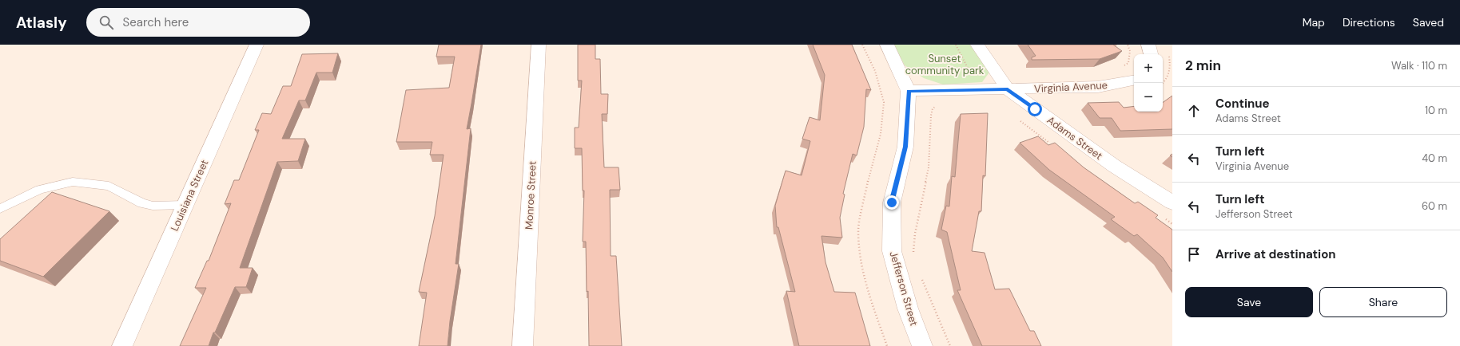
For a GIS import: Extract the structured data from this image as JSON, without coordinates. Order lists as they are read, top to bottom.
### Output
{
  "streets": {
    "street": [
      "Virginia Avenue",
      "Adams Street",
      "Louisiana Street",
      "Monroe Street",
      "Jefferson Street"
    ]
  },
  "crossings": [
    ["Virginia Avenue", "Adams Street"],
    ["Virginia Avenue", "Jefferson Street"]
  ],
  "parks": ["Sunset community park"],
  "page": {
    "header": "Atlasly",
    "search": "Search here",
    "nav": ["Map", "Directions", "Saved"],
    "heading": ["2 min", "Walk · 110 m"],
    "map_buttons": ["+", "−"],
    "list": [
      ["Continue", "Adams Street", "10 m"],
      ["Turn left", "Virginia Avenue", "40 m"],
      ["Turn left", "Jefferson Street", "60 m"],
      "Arrive at destination"
    ],
    "buttons": ["Save", "Share"]
  }
}
